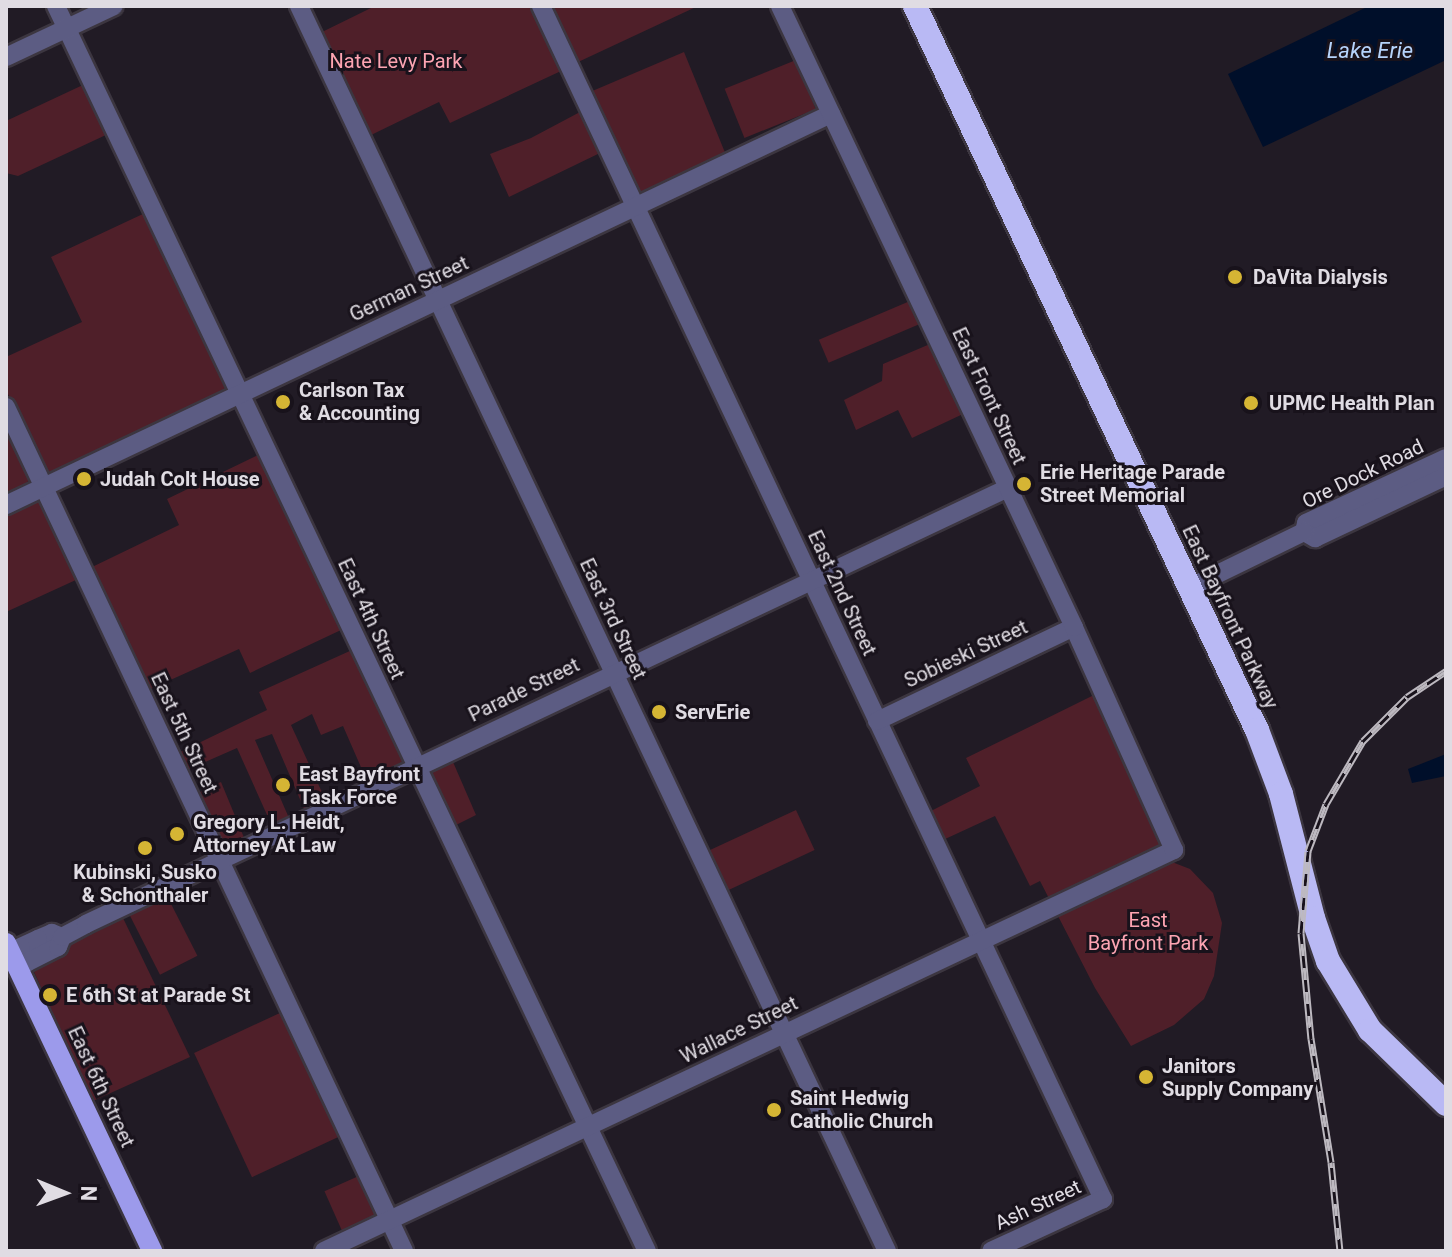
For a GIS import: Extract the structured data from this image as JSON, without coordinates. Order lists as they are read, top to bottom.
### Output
{
  "streets": {
    "highway": ["East Bayfront Parkway"],
    "main road": ["East 6th Street"],
    "street": [
      "German Street",
      "East Front Street",
      "Ore Dock Road",
      "East 2nd Street",
      "East 4th Street",
      "East 3rd Street",
      "Sobieski Street",
      "Parade Street",
      "East 5th Street",
      "Wallace Street",
      "Ash Street"
    ]
  },
  "crossings": [
    ["German Street", "East Front Street"],
    ["German Street", "East 2nd Street"],
    ["German Street", "East 4th Street"],
    ["German Street", "East 3rd Street"],
    ["German Street", "East 5th Street"],
    ["East Front Street", "Sobieski Street"],
    ["East Front Street", "Parade Street"],
    ["East Front Street", "Wallace Street"],
    ["Ore Dock Road", "East Bayfront Parkway"],
    ["East 2nd Street", "Sobieski Street"],
    ["East 2nd Street", "Parade Street"],
    ["East 2nd Street", "Wallace Street"],
    ["East 2nd Street", "Ash Street"],
    ["East 4th Street", "Parade Street"],
    ["East 4th Street", "Wallace Street"],
    ["East 3rd Street", "Parade Street"],
    ["East 3rd Street", "Wallace Street"],
    ["Parade Street", "East 5th Street"],
    ["Parade Street", "East 6th Street"],
    ["East 5th Street", "Wallace Street"]
  ],
  "water": ["Lake Erie"],
  "parks": ["Nate Levy Park", "East Bayfront Park"],
  "places": [
    "DaVita Dialysis",
    "Carlson Tax & Accounting",
    "UPMC Health Plan",
    "Judah Colt House",
    "Erie Heritage Parade Street Memorial",
    "ServErie",
    "East Bayfront Task Force",
    "Gregory L. Heidt, Attorney At Law",
    "Kubinski, Susko & Schonthaler",
    "E 6th St at Parade St",
    "Janitors Supply Company",
    "Saint Hedwig Catholic Church"
  ],
  "north": "right"
}
